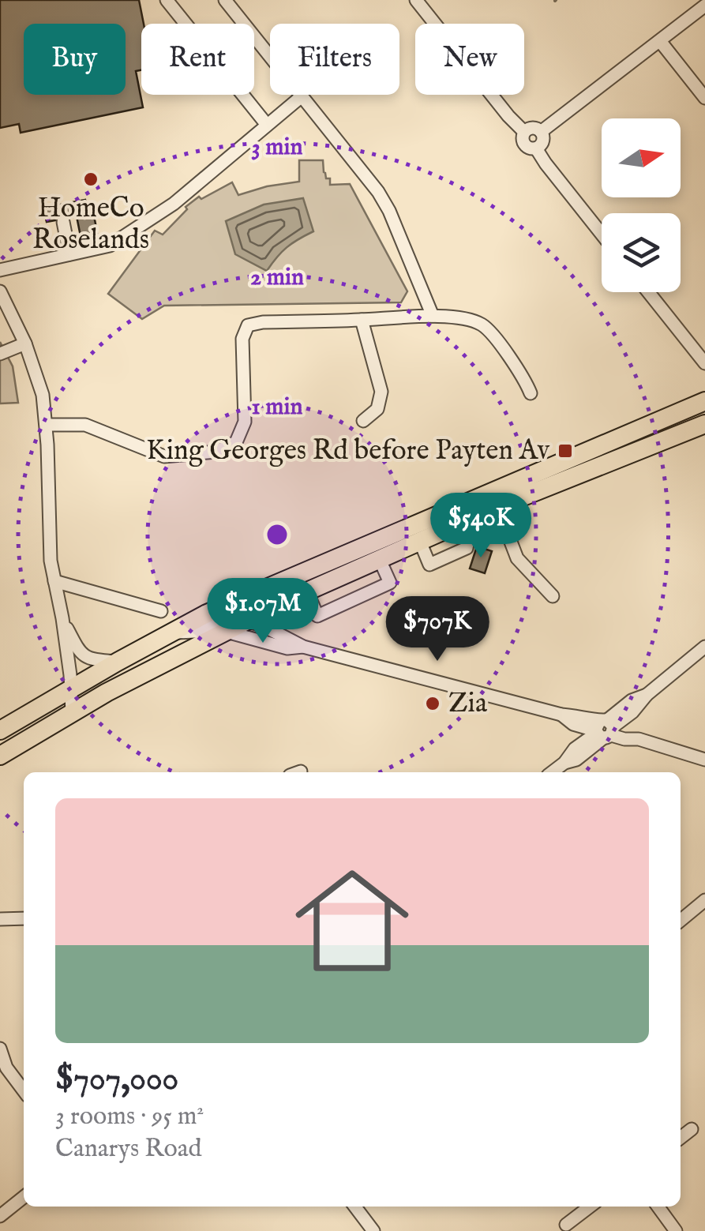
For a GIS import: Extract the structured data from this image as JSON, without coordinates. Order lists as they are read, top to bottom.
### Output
{
  "places": {
    "other": ["HomeCo Roselands", "Zia"],
    "transit": ["King Georges Rd before Payten Av"]
  },
  "north": "right",
  "page": {
    "chip": [
      "Buy",
      "Rent",
      "Filters",
      "New"
    ],
    "price": ["$540K", "$1.07M", "$707K"],
    "list": [
      {
        "name": "$707,000",
        "note": "3 rooms · 95 m² · Canarys Road"
      }
    ]
  },
  "rings": ["3 min", "2 min", "1 min"]
}
